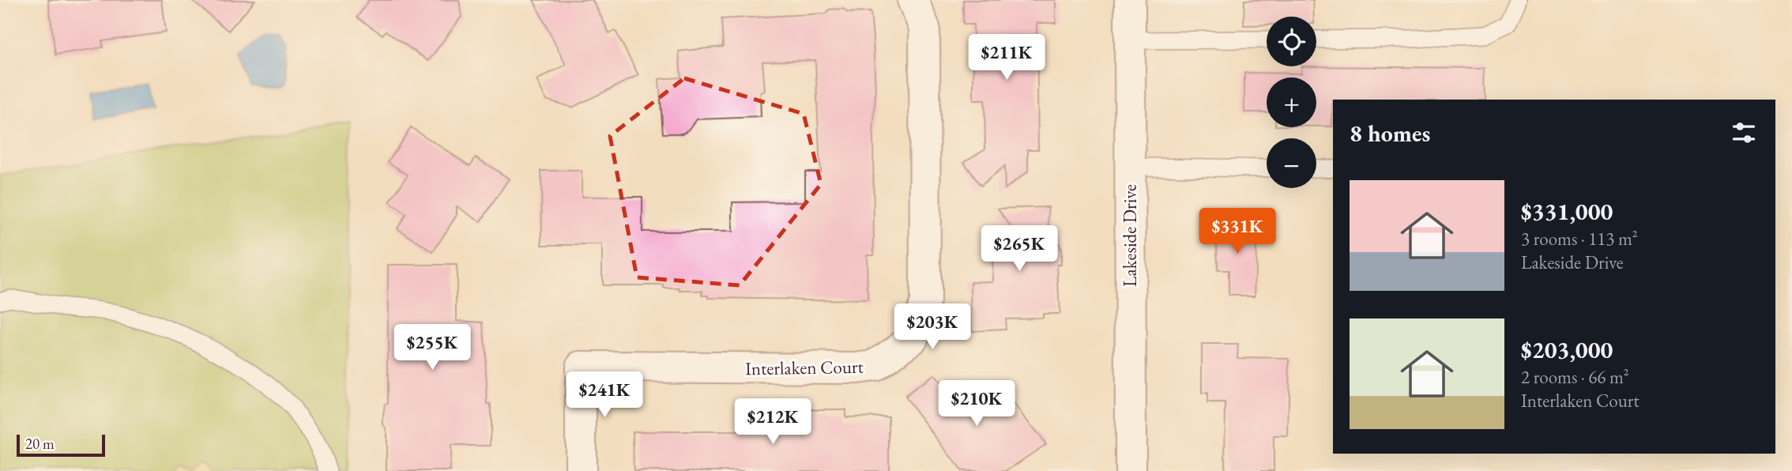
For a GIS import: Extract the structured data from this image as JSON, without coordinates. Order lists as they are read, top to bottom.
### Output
{
  "streets": {
    "street": ["Lakeside Drive", "Interlaken Court"]
  },
  "scale_bar": "20 m",
  "page": {
    "map_buttons": ["+", "−"],
    "price": [
      "$211K",
      "$331K",
      "$265K",
      "$203K",
      "$255K",
      "$241K",
      "$210K",
      "$212K"
    ],
    "heading": "8 homes",
    "list": [
      {
        "name": "$331,000",
        "note": "3 rooms · 113 m² · Lakeside Drive"
      },
      {
        "name": "$203,000",
        "note": "2 rooms · 66 m² · Interlaken Court"
      }
    ],
    "scale": "20 m"
  }
}
